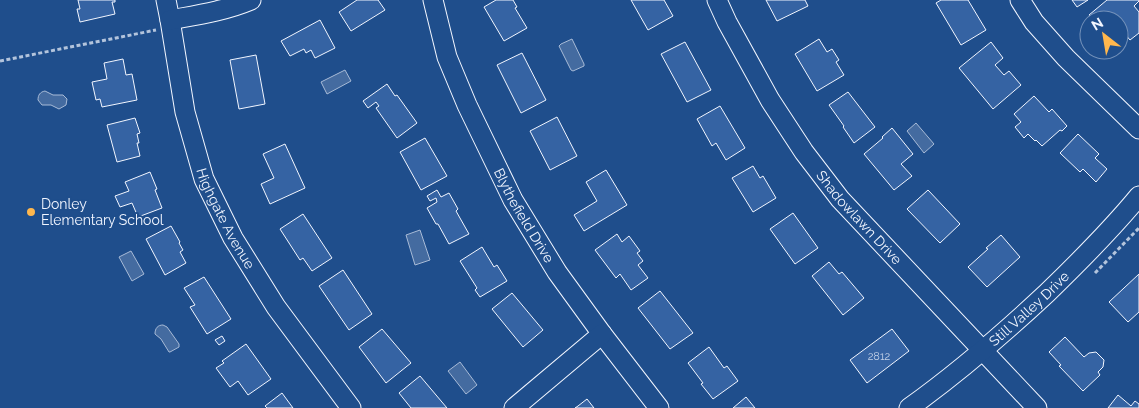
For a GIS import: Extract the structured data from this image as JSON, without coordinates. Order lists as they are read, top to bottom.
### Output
{
  "streets": {
    "street": [
      "Blythefield Drive",
      "Shadowlawn Drive",
      "Highgate Avenue",
      "Still Valley Drive"
    ]
  },
  "crossings": [
    ["Shadowlawn Drive", "Still Valley Drive"]
  ],
  "places": ["Donley Elementary School"],
  "house_numbers": ["2812"],
  "north": "top left"
}
